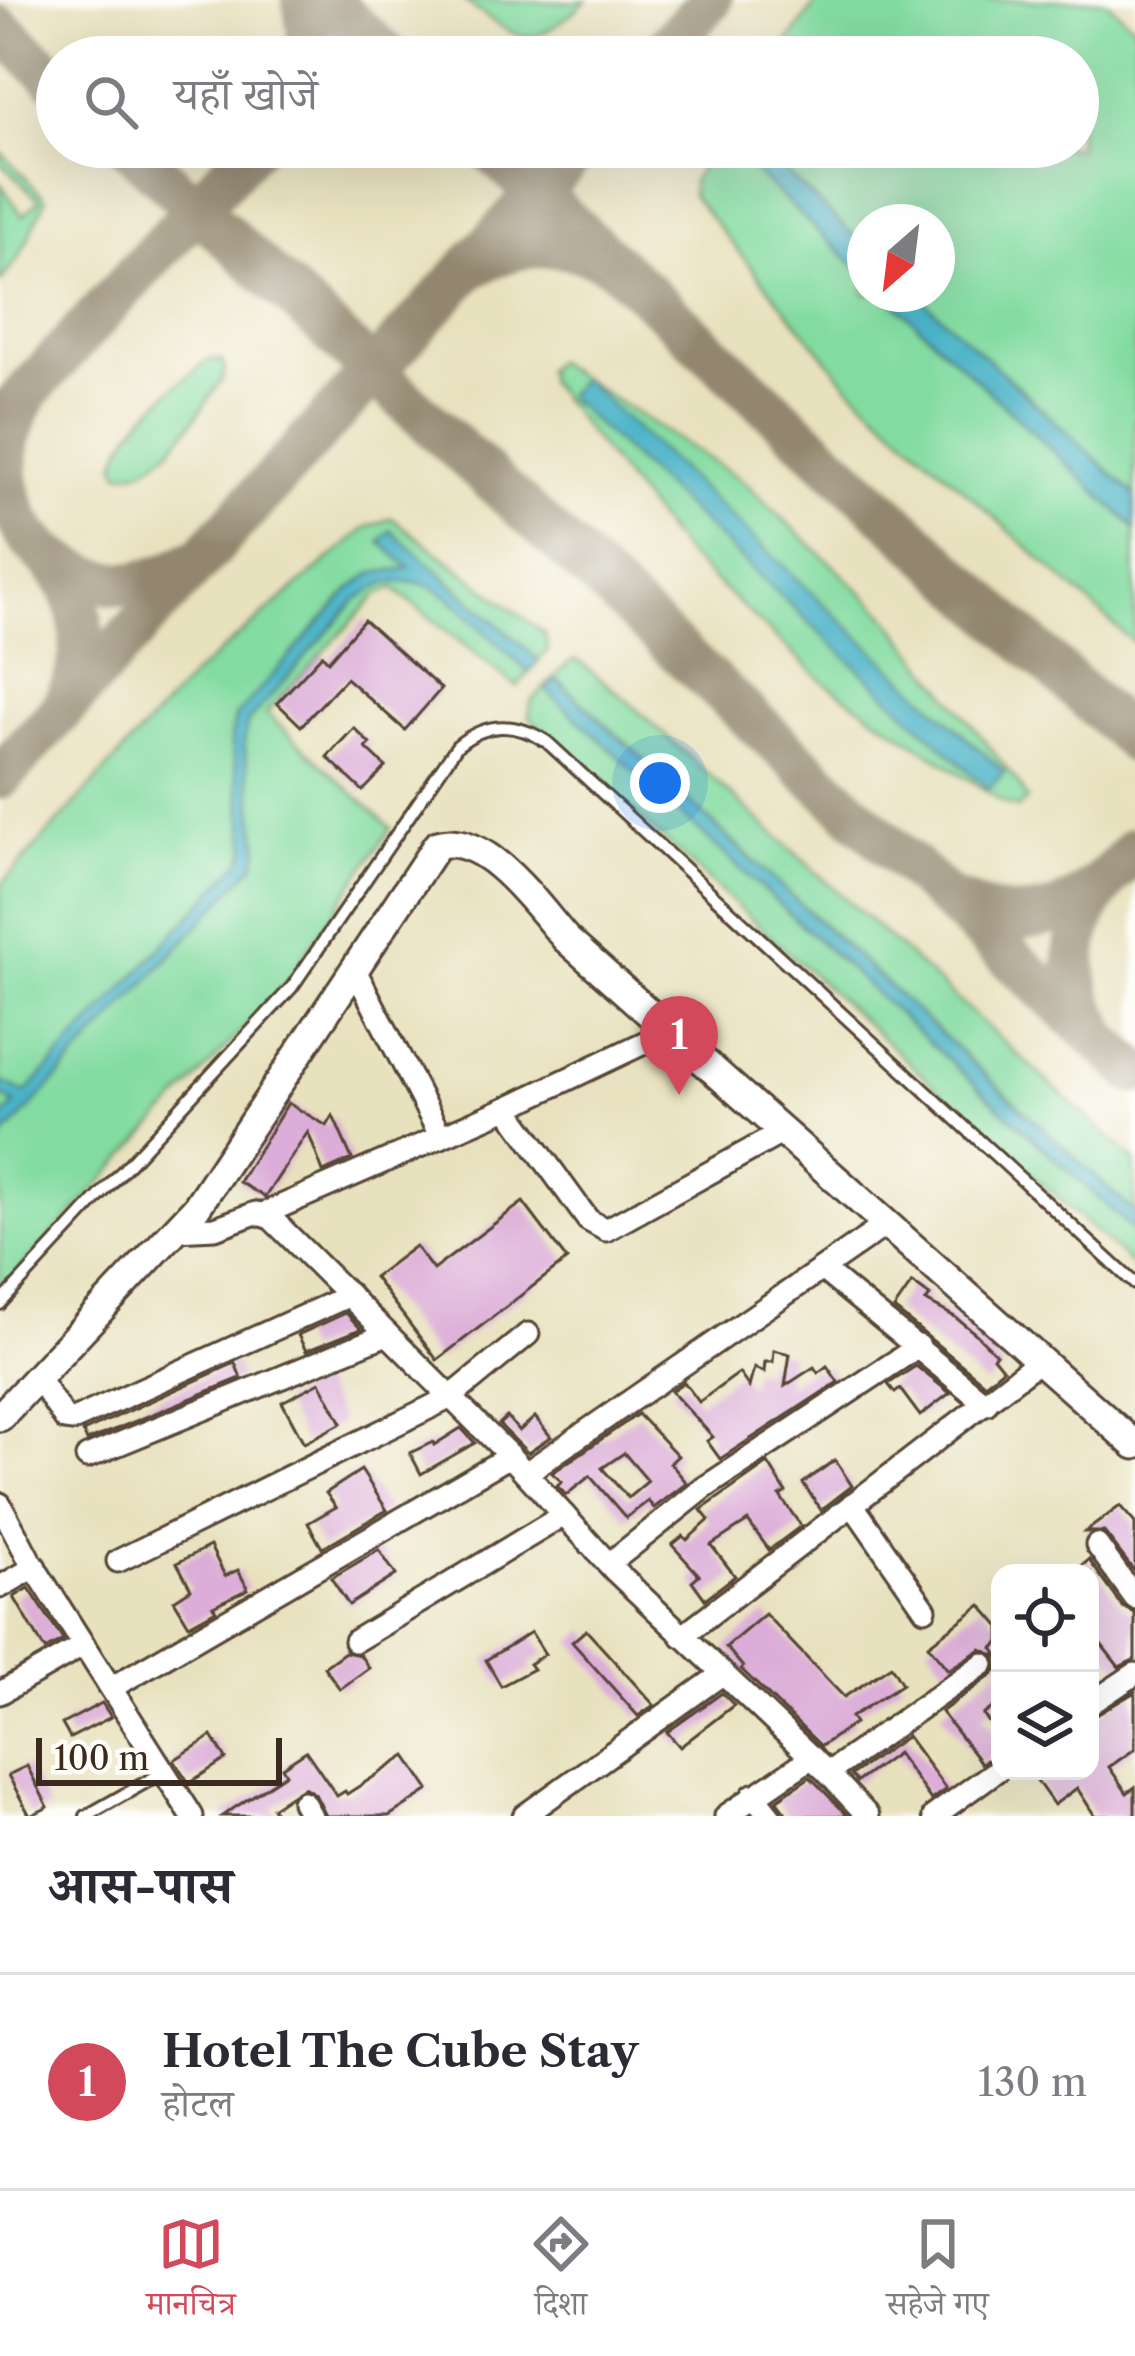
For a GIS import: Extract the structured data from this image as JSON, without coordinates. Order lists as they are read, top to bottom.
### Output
{
  "scale_bar": "100 m",
  "north": "bottom left",
  "page": {
    "search": "यहाँ खोजें",
    "pins": "1",
    "scale": "100 m",
    "heading": "आस-पास",
    "list": [
      {
        "mark": "1",
        "name": "Hotel The Cube Stay",
        "note": "होटल",
        "value": "130 m"
      }
    ],
    "nav": ["मानचित्र", "दिशा", "सहेजे गए"]
  }
}
